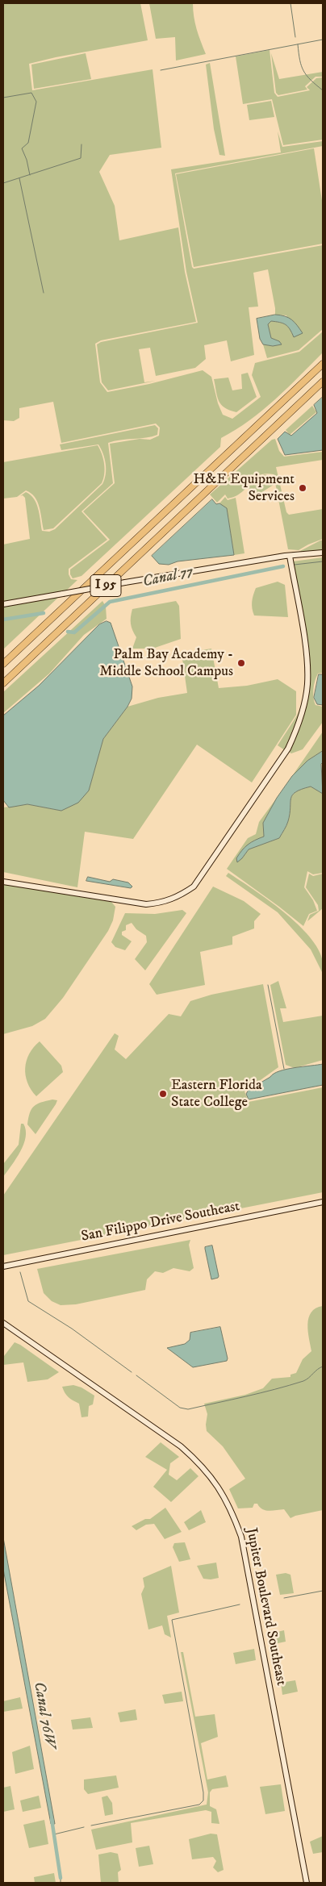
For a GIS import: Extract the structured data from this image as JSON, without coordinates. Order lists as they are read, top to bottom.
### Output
{
  "streets": {
    "highway": ["I 95"],
    "street": ["San Filippo Drive Southeast", "Jupiter Boulevard Southeast"]
  },
  "water": ["Canal 77", "Canal 76W"],
  "places": ["H&E Equipment Services", "Palm Bay Academy - Middle School Campus", "Eastern Florida State College"]
}
